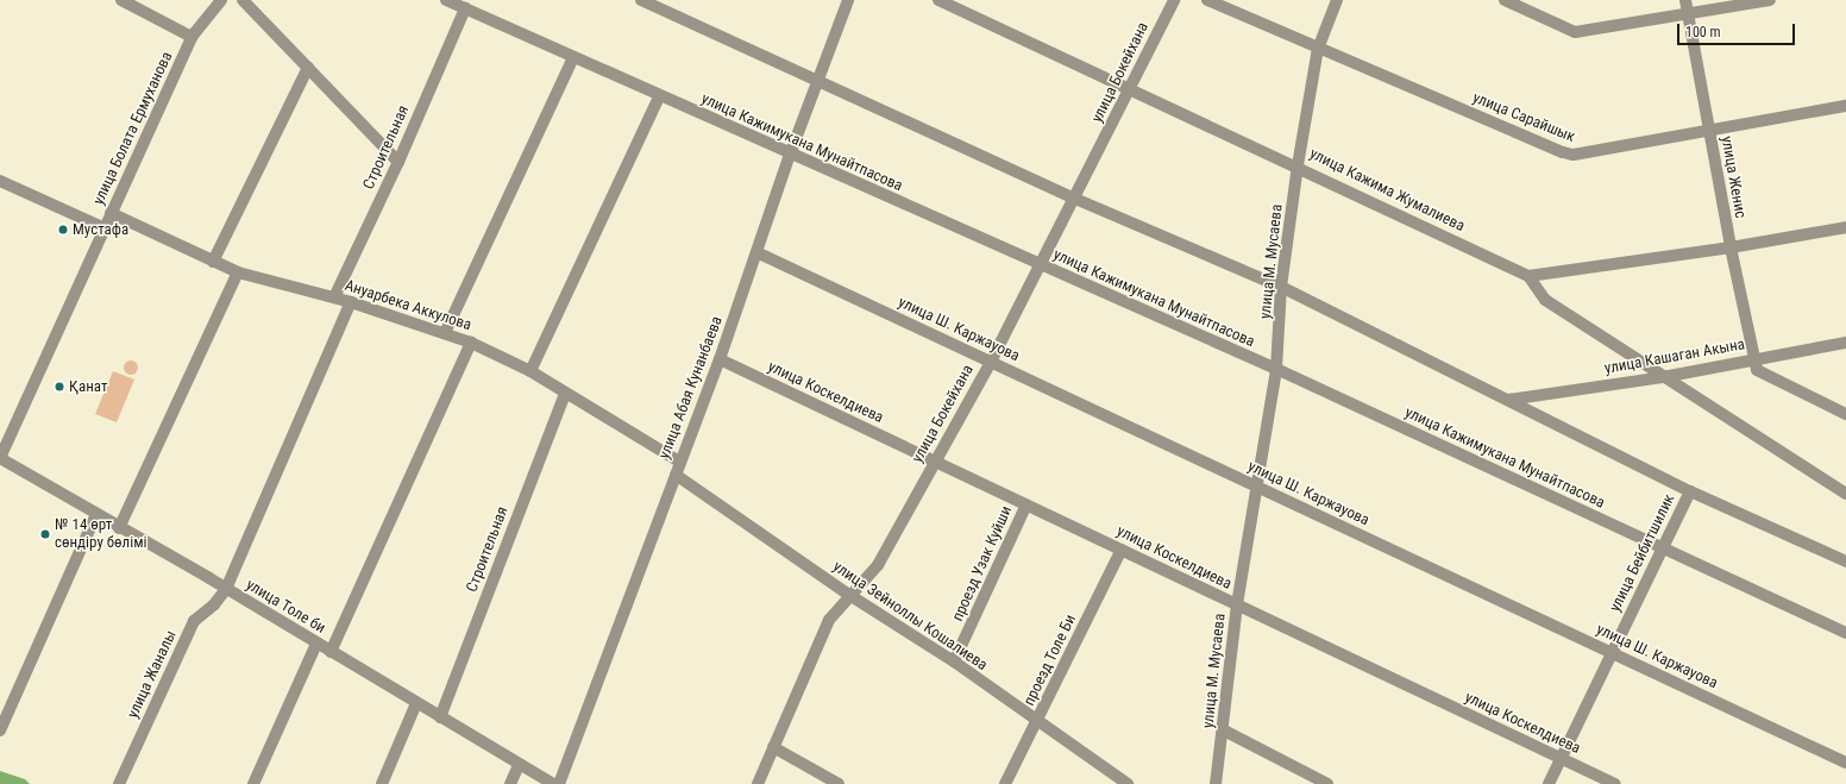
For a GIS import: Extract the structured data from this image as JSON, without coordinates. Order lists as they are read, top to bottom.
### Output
{
  "streets": {
    "street": [
      "улица Бокейхана",
      "улица Сарайшык",
      "улица Болата Ермуханова",
      "улица Кажимукана Мунайтпасова",
      "Строительная",
      "улица Женис",
      "улица Кажима Жумалиева",
      "улица М. Мусаева",
      "Ануарбека Аккулова",
      "улица Ш. Каржауова",
      "улица Кашаган Акына",
      "улица Абая Кунанбаева",
      "улица Коскелдиева",
      "улица Бейбитшилик",
      "проезд Узак Куйши",
      "улица Толе би",
      "улица Зейноллы Кошалиева",
      "проезд Толе Би",
      "улица Жаналы"
    ]
  },
  "crossings": [
    ["улица Бокейхана", "улица Кажимукана Мунайтпасова"],
    ["улица Бокейхана", "улица Кажима Жумалиева"],
    ["улица Бокейхана", "улица Ш. Каржауова"],
    ["улица Бокейхана", "улица Коскелдиева"],
    ["улица Бокейхана", "улица Зейноллы Кошалиева"],
    ["улица Сарайшык", "улица Женис"],
    ["улица Сарайшык", "улица М. Мусаева"],
    ["улица Болата Ермуханова", "Ануарбека Аккулова"],
    ["улица Болата Ермуханова", "улица Толе би"],
    ["улица Кажимукана Мунайтпасова", "Строительная"],
    ["улица Кажимукана Мунайтпасова", "улица М. Мусаева"],
    ["улица Кажимукана Мунайтпасова", "улица Абая Кунанбаева"],
    ["улица Кажимукана Мунайтпасова", "улица Бейбитшилик"],
    ["Строительная", "Ануарбека Аккулова"],
    ["Строительная", "улица Толе би"],
    ["улица Женис", "улица Кашаган Акына"],
    ["улица Кажима Жумалиева", "улица М. Мусаева"],
    ["улица М. Мусаева", "улица Ш. Каржауова"],
    ["улица М. Мусаева", "улица Коскелдиева"],
    ["Ануарбека Аккулова", "улица Абая Кунанбаева"],
    ["улица Ш. Каржауова", "улица Абая Кунанбаева"],
    ["улица Ш. Каржауова", "улица Бейбитшилик"],
    ["улица Абая Кунанбаева", "улица Коскелдиева"],
    ["улица Абая Кунанбаева", "улица Зейноллы Кошалиева"],
    ["улица Коскелдиева", "улица Бейбитшилик"],
    ["улица Коскелдиева", "проезд Узак Куйши"],
    ["улица Коскелдиева", "проезд Толе Би"],
    ["проезд Узак Куйши", "улица Зейноллы Кошалиева"],
    ["улица Толе би", "улица Жаналы"],
    ["улица Зейноллы Кошалиева", "проезд Толе Би"]
  ],
  "places": ["Мустафа", "Қанат", "№ 14 өрт сөндіру бөлімі"],
  "scale_bar": "100 m"
}
